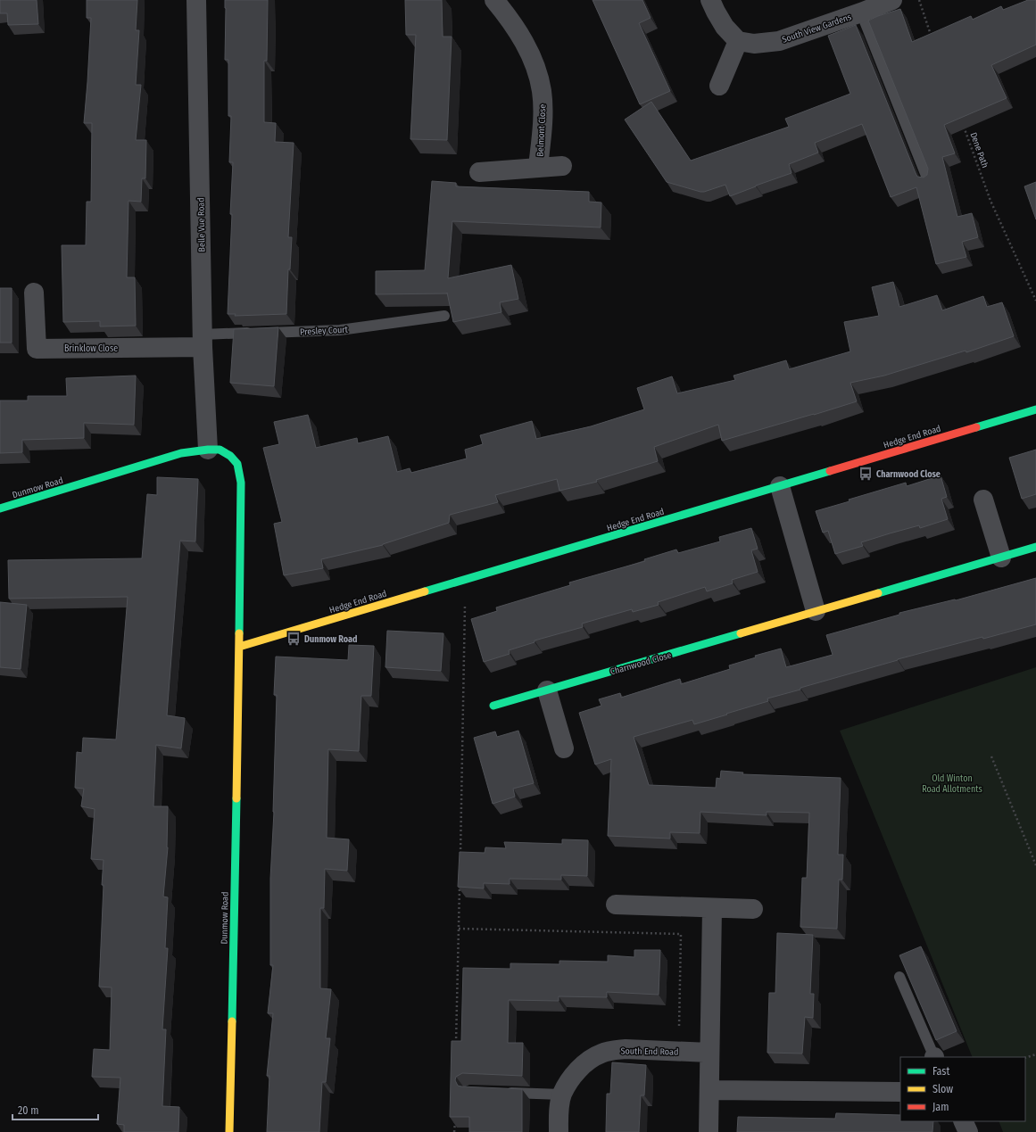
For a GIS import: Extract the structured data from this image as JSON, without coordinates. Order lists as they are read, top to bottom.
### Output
{
  "streets": {
    "street": [
      "South View Gardens",
      "Belmont Close",
      "Belle Vue Road",
      "Brinklow Close",
      "Hedge End Road",
      "Dunmow Road",
      "Charnwood Close",
      "South End Road"
    ],
    "lane": ["Presley Court"],
    "path": ["Dene Path"]
  },
  "crossings": [
    ["Belle Vue Road", "Presley Court"],
    ["Belle Vue Road", "Brinklow Close"],
    ["Belle Vue Road", "Dunmow Road"],
    ["Presley Court", "Brinklow Close"],
    ["Hedge End Road", "Dunmow Road"]
  ],
  "parks": ["Old Winton Road Allotments"],
  "places": {
    "bus stop": ["Charnwood Close", "Dunmow Road"]
  },
  "legend": ["Fast", "Slow", "Jam"],
  "scale_bar": "20 m"
}
